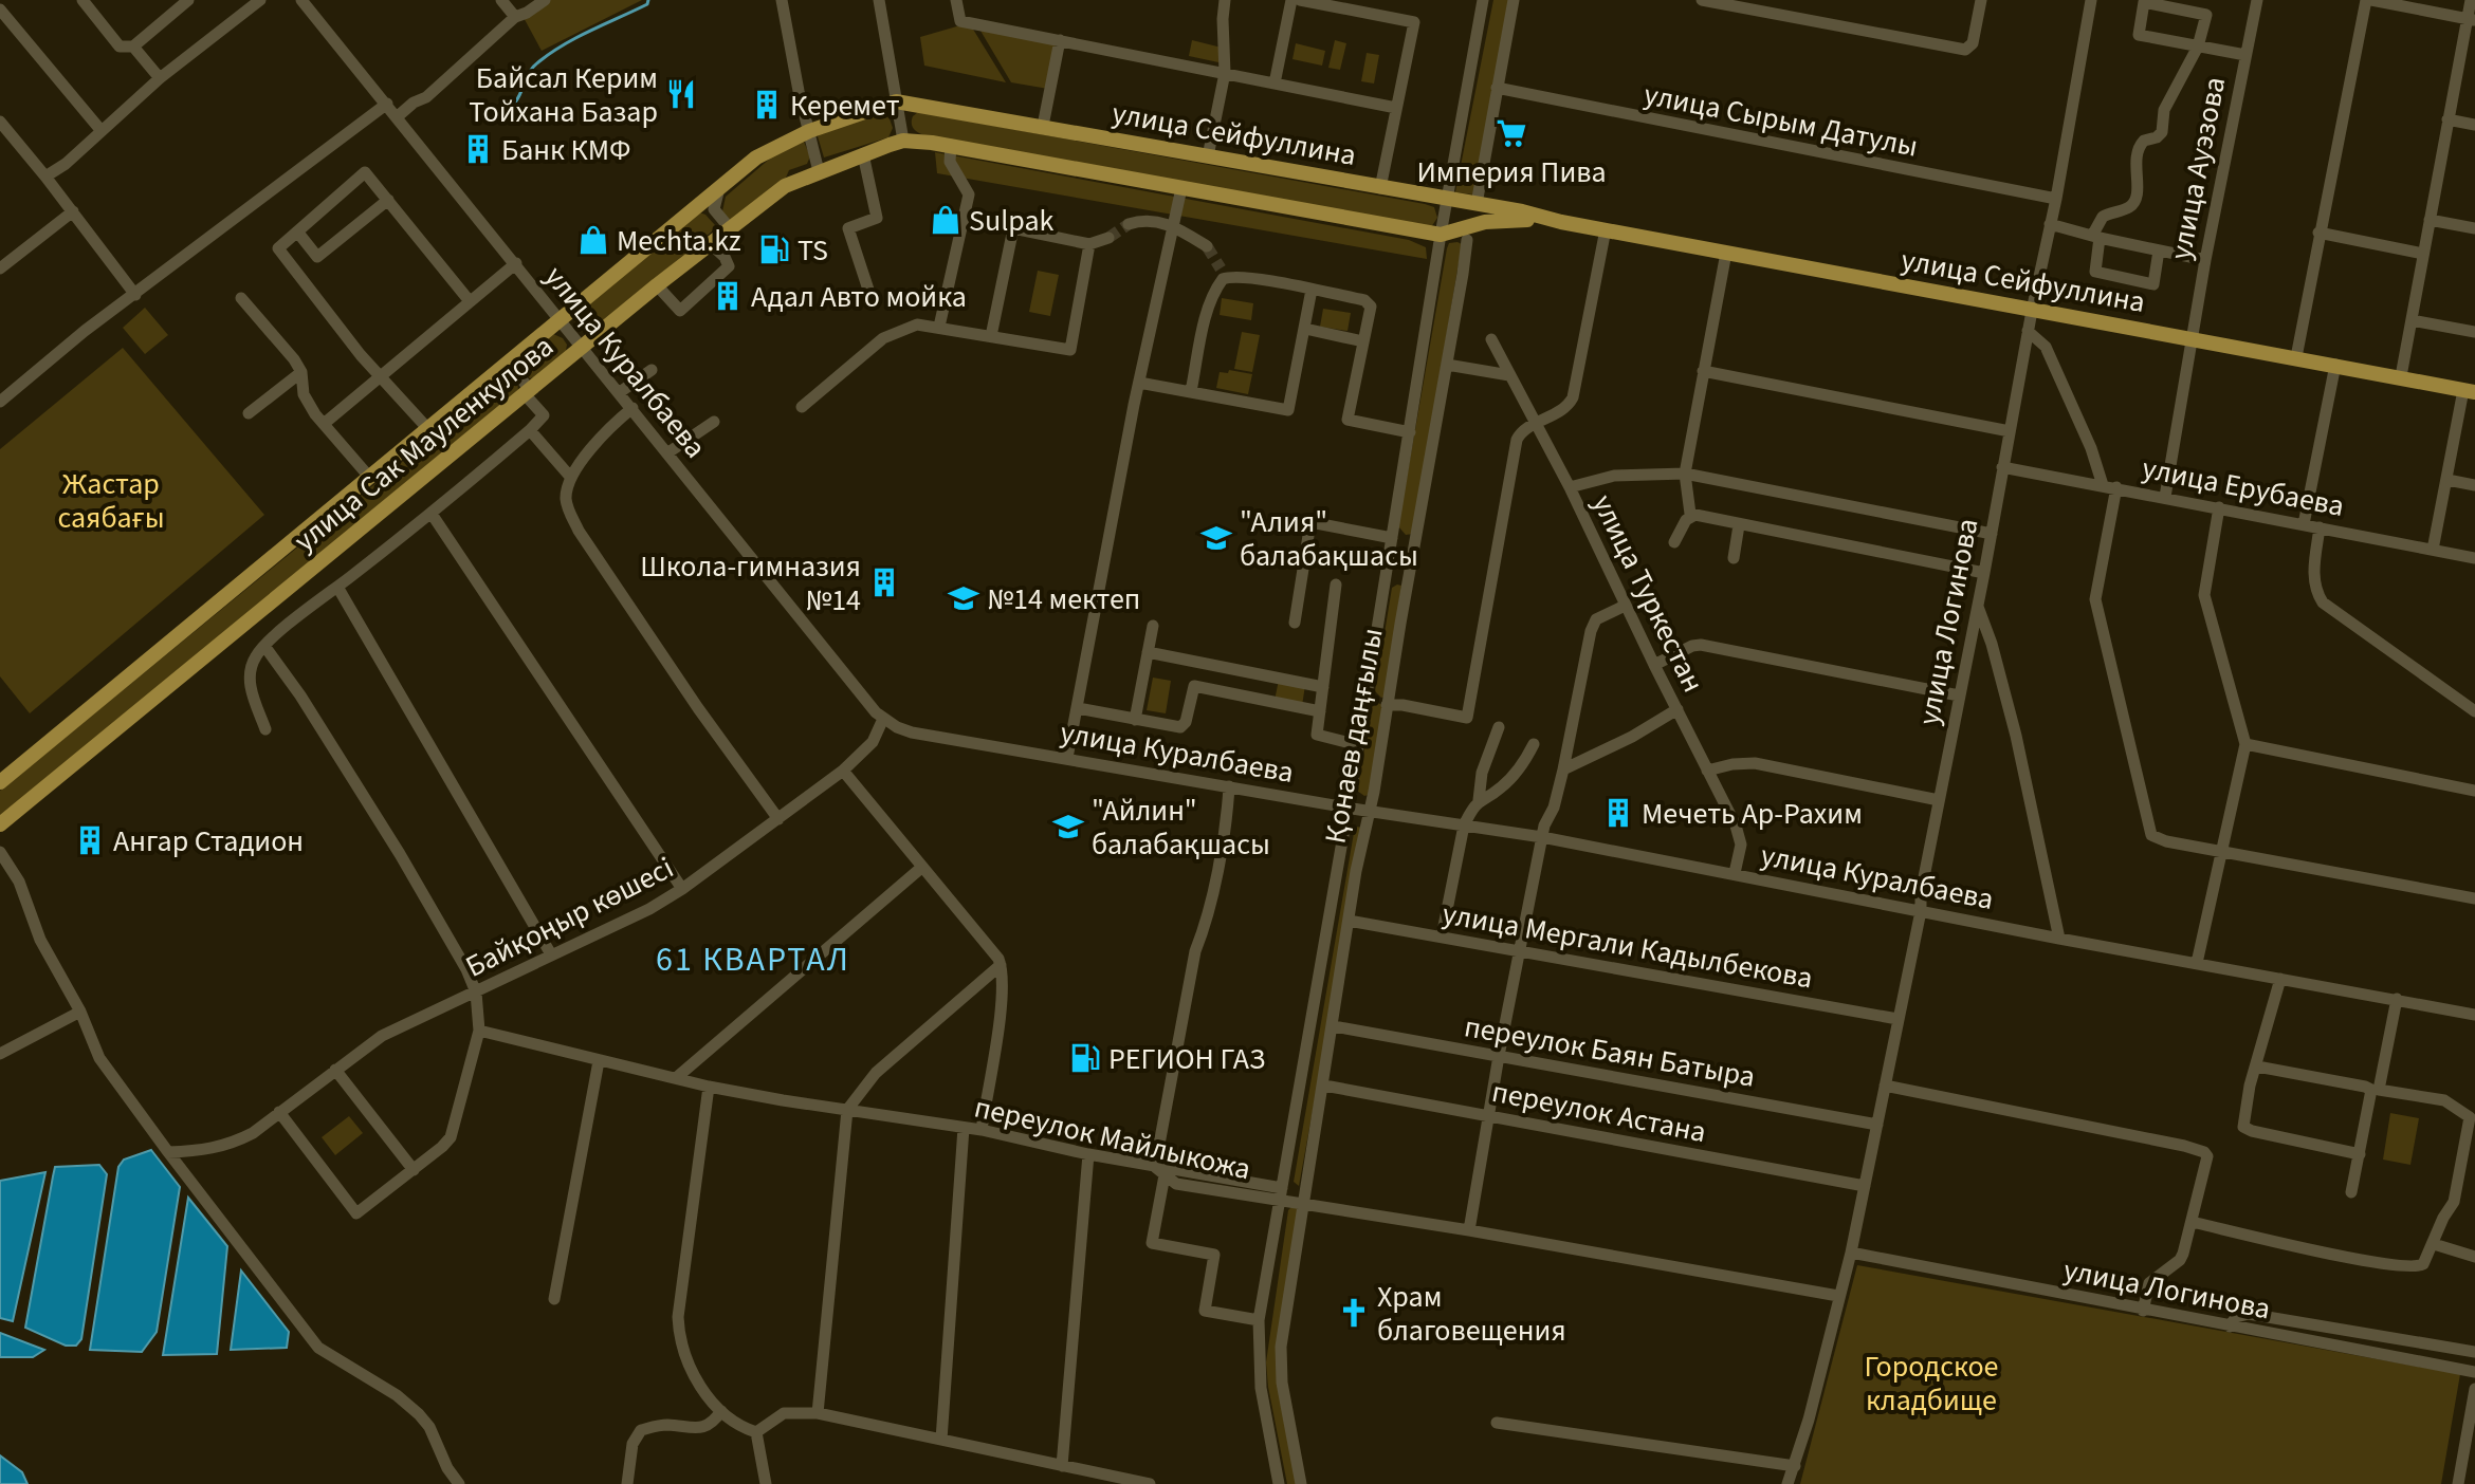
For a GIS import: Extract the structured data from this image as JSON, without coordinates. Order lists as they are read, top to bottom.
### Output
{
  "streets": {
    "main road": ["улица Сейфуллина", "улица Сак Мауленкулова", "Қонаев даңғылы"],
    "street": [
      "улица Сырым Датулы",
      "улица Ауэзова",
      "улица Куралбаева",
      "улица Ерубаева",
      "улица Туркестан",
      "улица Логинова",
      "Байқоңыр көшесі",
      "улица Мергали Кадылбекова",
      "переулок Баян Батыра",
      "переулок Астана",
      "переулок Майлыкожа"
    ]
  },
  "crossings": [
    ["улица Сырым Датулы", "улица Логинова"],
    ["улица Сырым Датулы", "Қонаев даңғылы"],
    ["улица Сейфуллина", "улица Ауэзова"],
    ["улица Сейфуллина", "улица Сак Мауленкулова"],
    ["улица Сейфуллина", "улица Логинова"],
    ["улица Сейфуллина", "Қонаев даңғылы"],
    ["улица Ауэзова", "улица Ерубаева"],
    ["улица Куралбаева", "улица Сак Мауленкулова"],
    ["улица Куралбаева", "улица Туркестан"],
    ["улица Куралбаева", "улица Логинова"],
    ["улица Куралбаева", "Қонаев даңғылы"],
    ["улица Куралбаева", "Байқоңыр көшесі"],
    ["улица Ерубаева", "улица Логинова"],
    ["улица Логинова", "улица Мергали Кадылбекова"],
    ["улица Логинова", "переулок Баян Батыра"],
    ["улица Логинова", "переулок Астана"],
    ["улица Логинова", "переулок Майлыкожа"],
    ["Қонаев даңғылы", "улица Мергали Кадылбекова"],
    ["Қонаев даңғылы", "переулок Баян Батыра"],
    ["Қонаев даңғылы", "переулок Астана"],
    ["Қонаев даңғылы", "переулок Майлыкожа"]
  ],
  "districts": ["61 КВАРТАЛ"],
  "parks": ["Жастар саябағы", "Городское кладбище"],
  "places": {
    "restaurant": ["Байсал Керим Тойхана Базар"],
    "building": [
      "Керемет",
      "Банк КМФ",
      "Адал Авто мойка",
      "Школа-гимназия №14",
      "Мечеть Ар-Рахим",
      "Ангар Стадион"
    ],
    "supermarket": ["Империя Пива"],
    "shop": ["Sulpak", "Mechta.kz"],
    "fuel station": ["TS", "РЕГИОН ГАЗ"],
    "school or university": ["\"Алия\" балабақшасы", "№14 мектеп", "\"Айлин\" балабақшасы"],
    "church": ["Храм благовещения"]
  }
}
